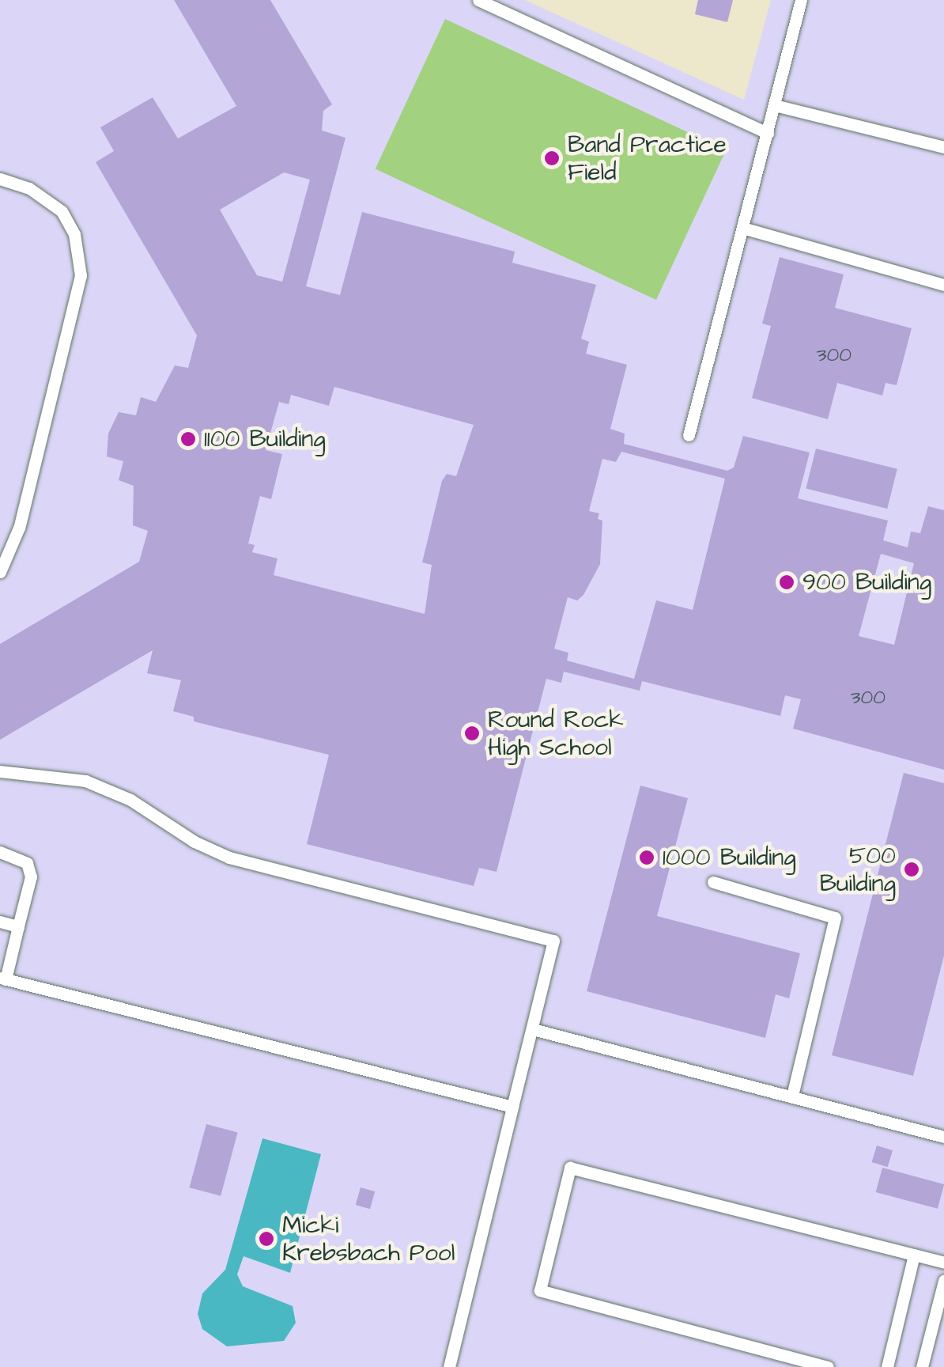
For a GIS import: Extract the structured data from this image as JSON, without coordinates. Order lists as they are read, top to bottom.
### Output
{
  "places": [
    "Band Practice Field",
    "1100 Building",
    "900 Building",
    "Round Rock High School",
    "1000 Building",
    "500 Building",
    "Micki Krebsbach Pool"
  ],
  "house_numbers": ["300", "300"]
}
